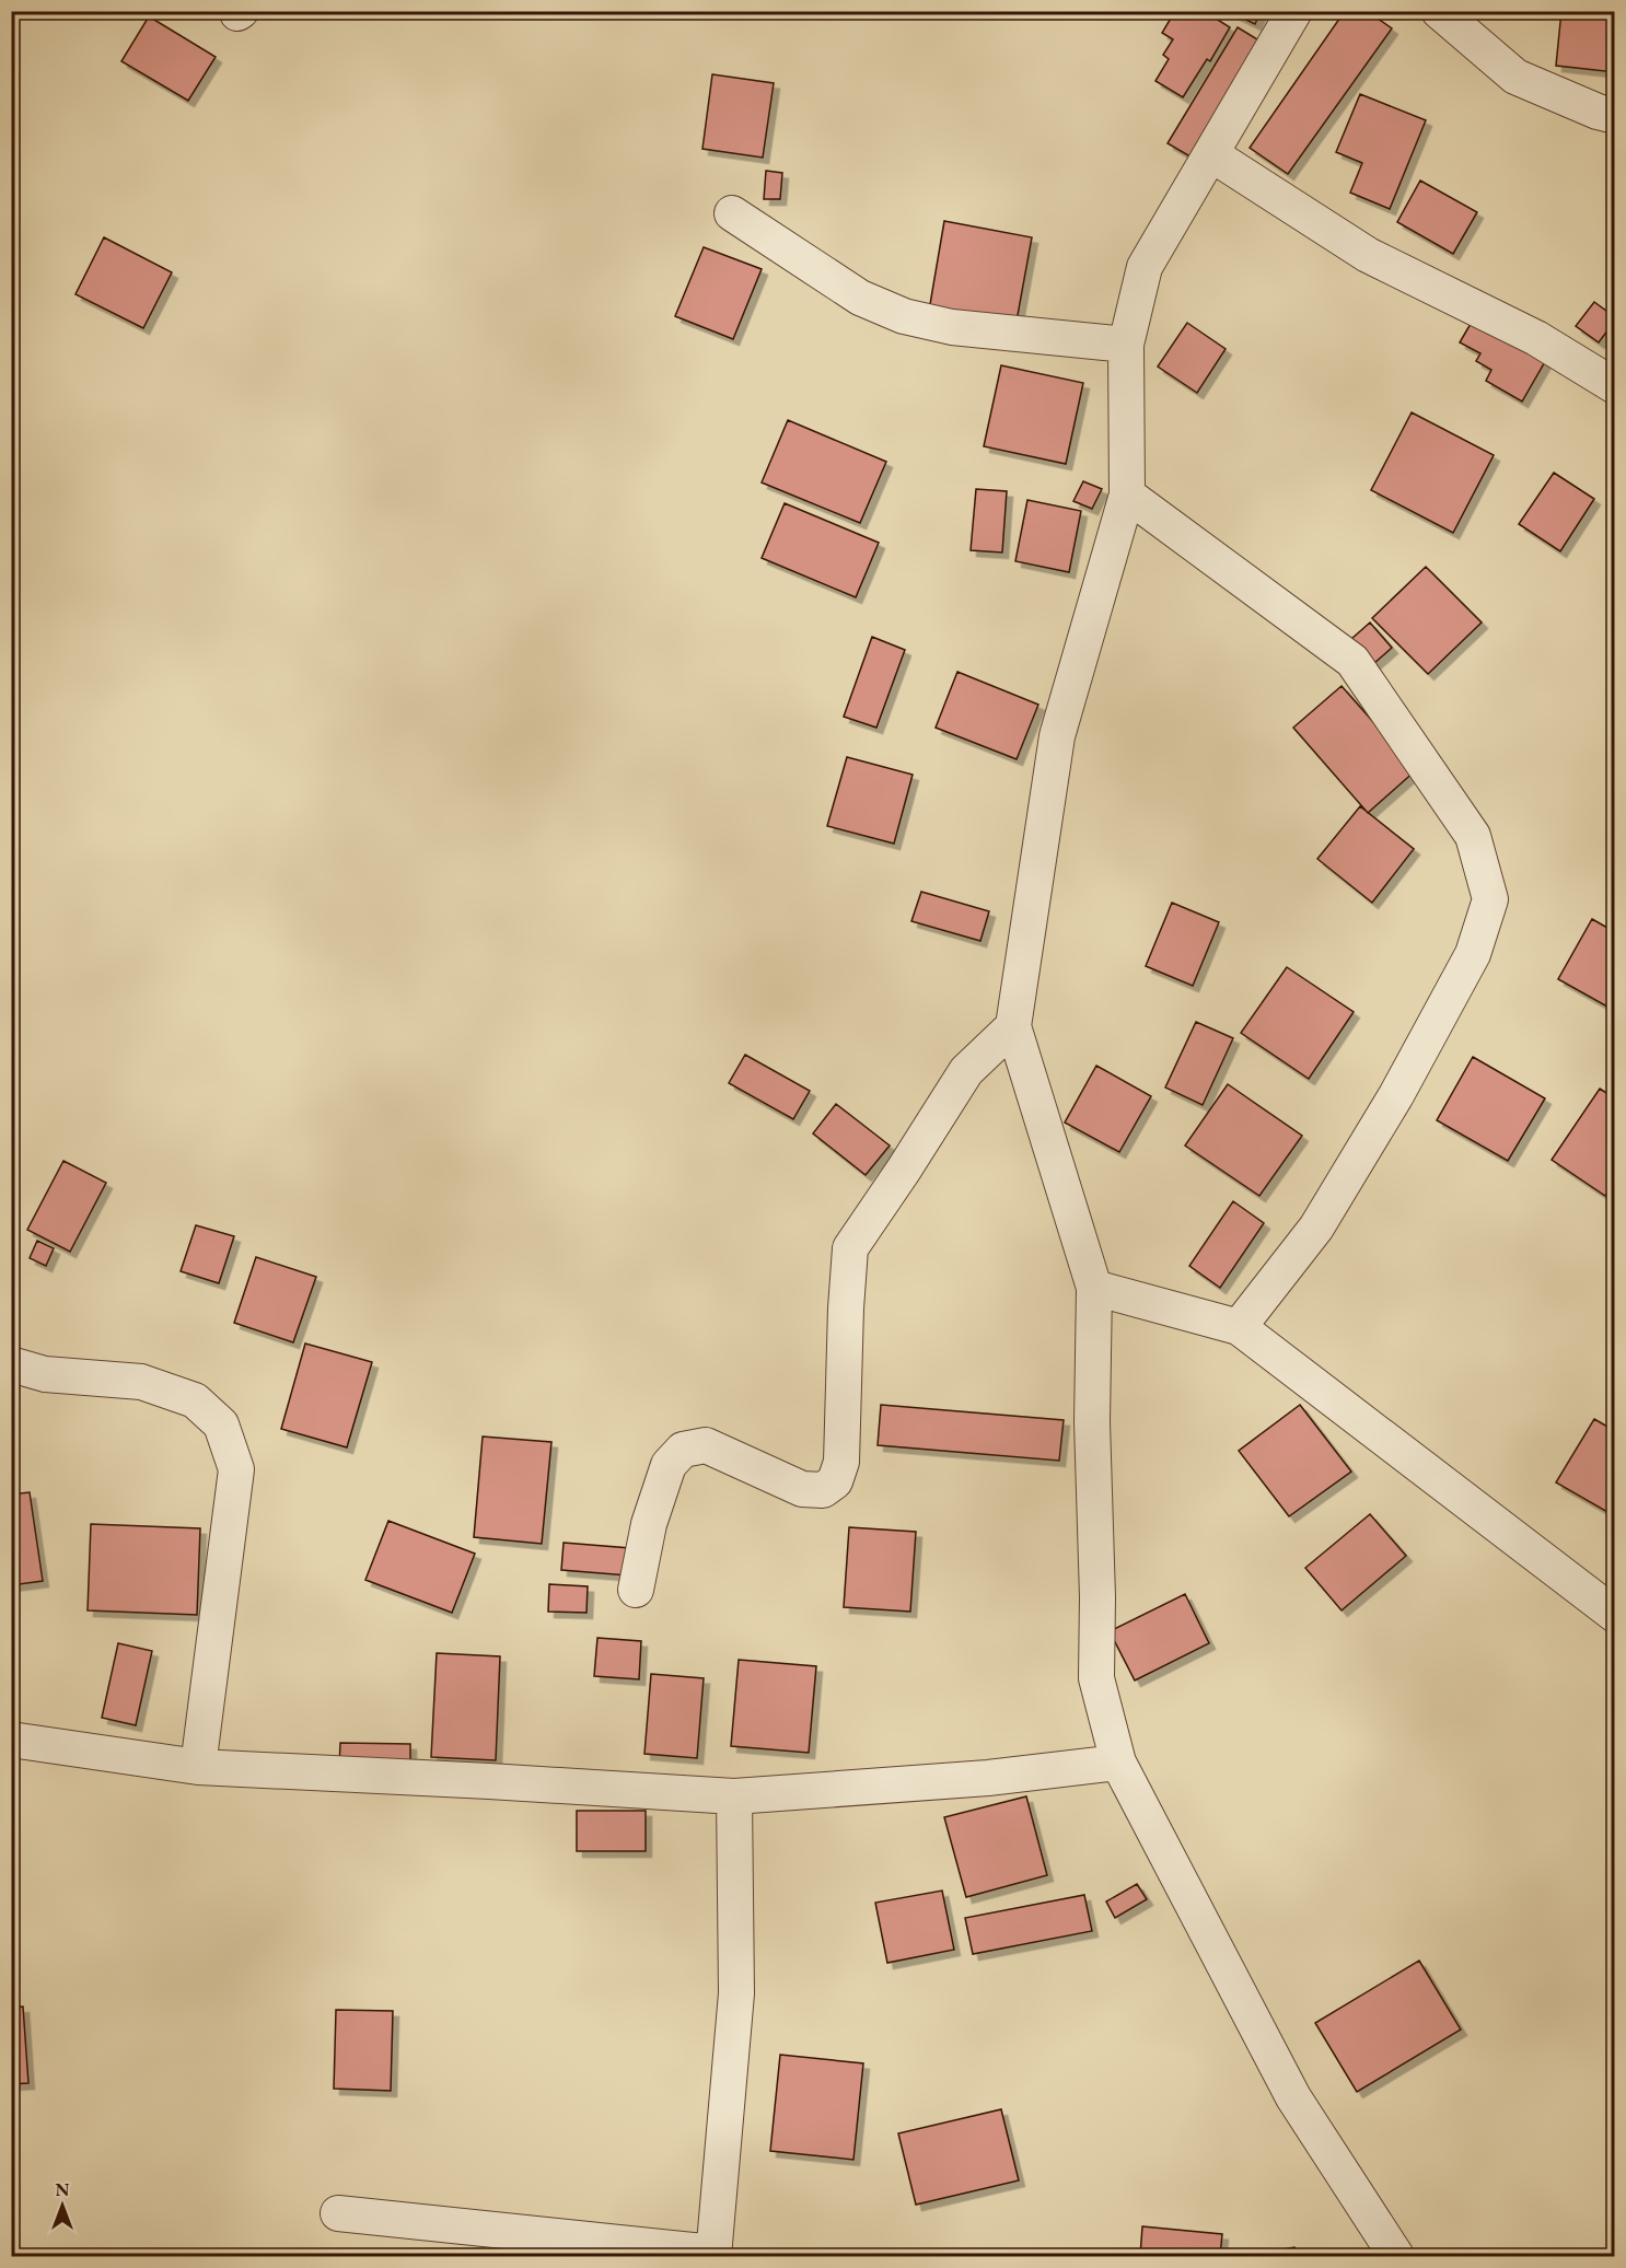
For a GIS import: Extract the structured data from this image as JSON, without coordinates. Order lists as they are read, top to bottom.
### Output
{
  "north": "top"
}
